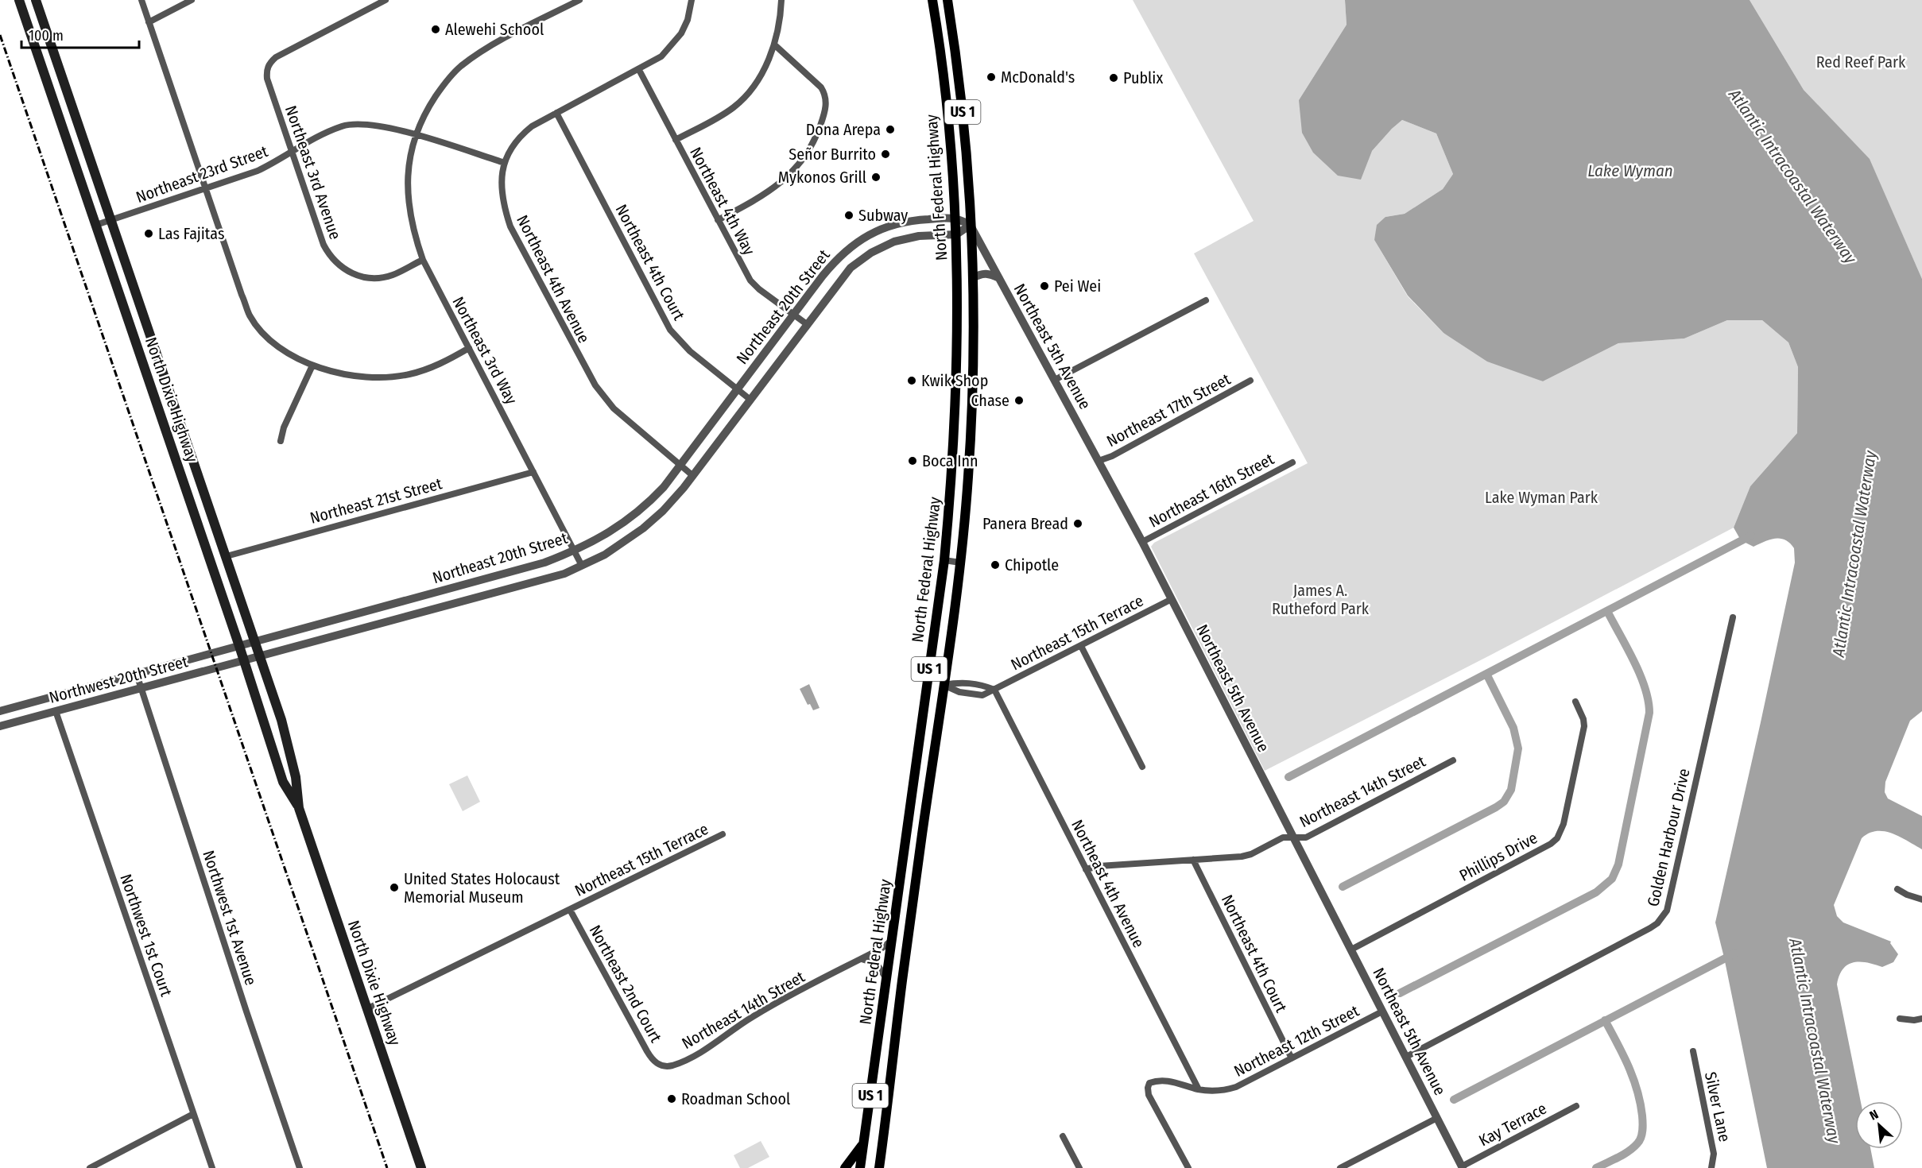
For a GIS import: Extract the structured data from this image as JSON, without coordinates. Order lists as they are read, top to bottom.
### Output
{
  "streets": {
    "main road": ["US 1", "North Federal Highway", "North Dixie Highway"],
    "street": [
      "Northeast 3rd Avenue",
      "Northeast 23rd Street",
      "Northeast 4th Way",
      "Northeast 4th Court",
      "Northeast 4th Avenue",
      "Northeast 20th Street",
      "Northeast 5th Avenue",
      "Northeast 3rd Way",
      "Northeast 17th Street",
      "Northeast 16th Street",
      "Northeast 21st Street",
      "Northeast 15th Terrace",
      "Northwest 20th Street",
      "Northeast 14th Street",
      "Golden Harbour Drive",
      "Phillips Drive",
      "Northwest 1st Avenue",
      "Northwest 1st Court",
      "Northeast 2nd Court",
      "Northeast 12th Street",
      "Silver Lane",
      "Kay Terrace"
    ]
  },
  "crossings": [
    ["Northeast 3rd Avenue", "Northeast 23rd Street"],
    ["Northeast 3rd Avenue", "Northeast 3rd Way"],
    ["Northeast 23rd Street", "Northeast 4th Avenue"],
    ["Northeast 23rd Street", "Northeast 3rd Way"],
    ["Northeast 23rd Street", "North Dixie Highway"],
    ["North Federal Highway", "Northeast 20th Street"],
    ["North Federal Highway", "Northeast 5th Avenue"],
    ["North Federal Highway", "Northeast 15th Terrace"],
    ["North Federal Highway", "Northeast 14th Street"],
    ["Northeast 4th Way", "Northeast 4th Avenue"],
    ["Northeast 4th Way", "Northeast 20th Street"],
    ["Northeast 4th Court", "Northeast 4th Avenue"],
    ["Northeast 4th Court", "Northeast 20th Street"],
    ["Northeast 4th Court", "Northeast 14th Street"],
    ["Northeast 4th Court", "Northeast 12th Street"],
    ["Northeast 4th Avenue", "Northeast 20th Street"],
    ["Northeast 4th Avenue", "Northeast 15th Terrace"],
    ["Northeast 4th Avenue", "Northeast 14th Street"],
    ["Northeast 4th Avenue", "Northeast 12th Street"],
    ["Northeast 20th Street", "Northeast 5th Avenue"],
    ["Northeast 20th Street", "Northeast 3rd Way"],
    ["Northeast 20th Street", "North Dixie Highway"],
    ["Northeast 20th Street", "Northwest 20th Street"],
    ["Northeast 5th Avenue", "Northeast 17th Street"],
    ["Northeast 5th Avenue", "Northeast 16th Street"],
    ["Northeast 5th Avenue", "Northeast 15th Terrace"],
    ["Northeast 5th Avenue", "Northeast 14th Street"],
    ["Northeast 5th Avenue", "Golden Harbour Drive"],
    ["Northeast 5th Avenue", "Phillips Drive"],
    ["Northeast 5th Avenue", "Northeast 12th Street"],
    ["Northeast 5th Avenue", "Kay Terrace"],
    ["Northeast 3rd Way", "Northeast 21st Street"],
    ["North Dixie Highway", "Northeast 21st Street"],
    ["North Dixie Highway", "Northeast 15th Terrace"],
    ["North Dixie Highway", "Northwest 20th Street"],
    ["Northeast 15th Terrace", "Northeast 2nd Court"],
    ["Northwest 20th Street", "Northwest 1st Avenue"],
    ["Northwest 20th Street", "Northwest 1st Court"],
    ["Northeast 14th Street", "Northeast 2nd Court"]
  ],
  "water": ["Lake Wyman", "Atlantic Intracoastal Waterway"],
  "parks": ["Red Reef Park", "Lake Wyman Park", "James A. Rutheford Park"],
  "places": [
    "Alewehi School",
    "McDonald's",
    "Publix",
    "Dona Arepa",
    "Señor Burrito",
    "Mykonos Grill",
    "Subway",
    "Las Fajitas",
    "Pei Wei",
    "Kwik Shop",
    "Chase",
    "Boca Inn",
    "Panera Bread",
    "Chipotle",
    "United States Holocaust Memorial Museum",
    "Roadman School"
  ],
  "scale_bar": "100 m",
  "north": "top left"
}
